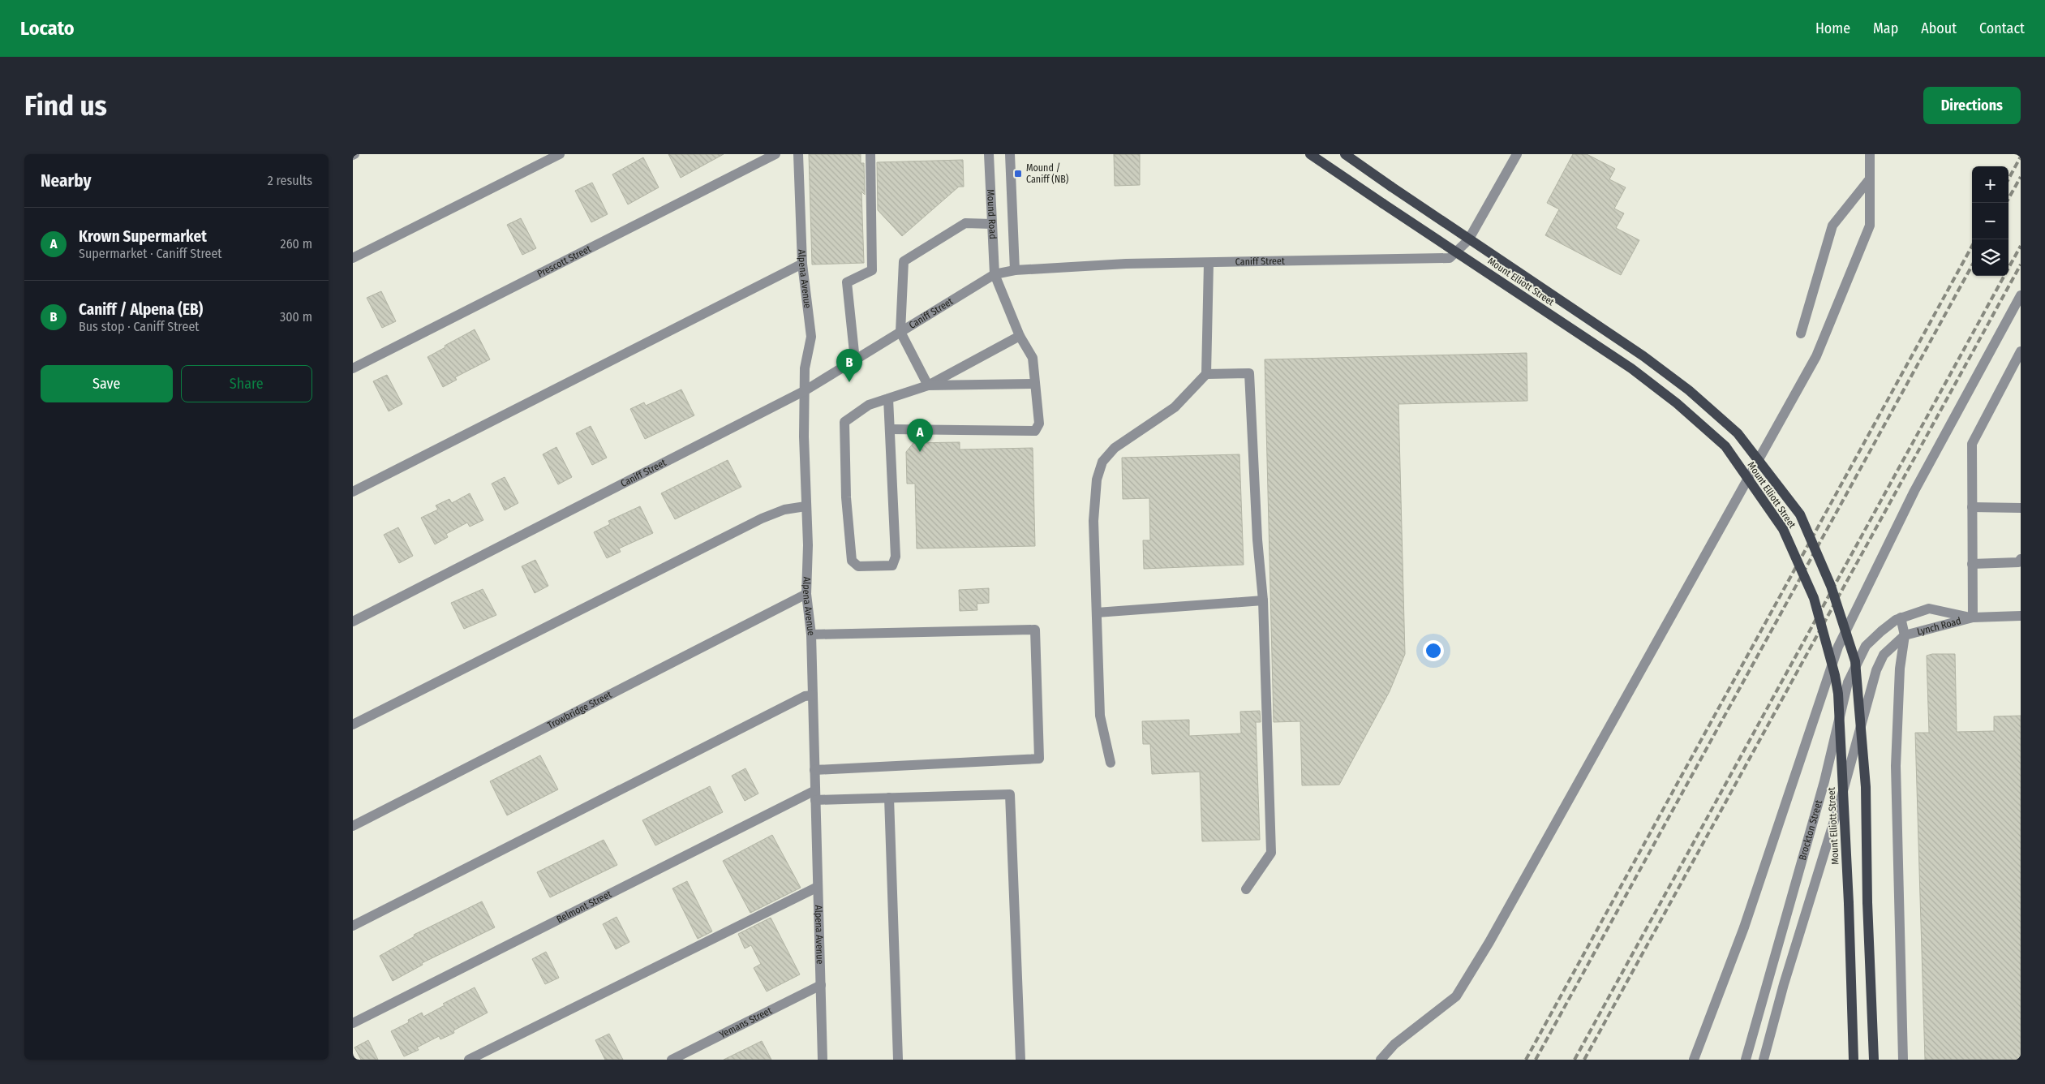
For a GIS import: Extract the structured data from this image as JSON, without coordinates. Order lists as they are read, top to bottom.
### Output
{
  "streets": {
    "main road": ["Mount Elliott Street"],
    "street": [
      "Mound Road",
      "Prescott Street",
      "Caniff Street",
      "Alpena Avenue",
      "Lynch Road",
      "Trowbridge Street",
      "Brockton Street",
      "Belmont Street",
      "Yemans Street"
    ]
  },
  "crossings": [
    ["Mound Road", "Caniff Street"],
    ["Caniff Street", "Alpena Avenue"],
    ["Alpena Avenue", "Trowbridge Street"],
    ["Alpena Avenue", "Belmont Street"],
    ["Alpena Avenue", "Yemans Street"],
    ["Lynch Road", "Brockton Street"]
  ],
  "places": {
    "transit": ["Mound / Caniff (NB)"]
  },
  "page": {
    "header": "Locato",
    "nav": [
      "Home",
      "Map",
      "About",
      "Contact"
    ],
    "buttons": [
      "Directions",
      ["Save", "Share"]
    ],
    "title": "Find us",
    "heading": ["Nearby", "2 results"],
    "map_buttons": ["+", "−"],
    "list": [
      {
        "mark": "A",
        "name": "Krown Supermarket",
        "note": "Supermarket · Caniff Street",
        "value": "260 m"
      },
      {
        "mark": "B",
        "name": "Caniff / Alpena (EB)",
        "note": "Bus stop · Caniff Street",
        "value": "300 m"
      }
    ],
    "pins": ["B", "A"]
  }
}
